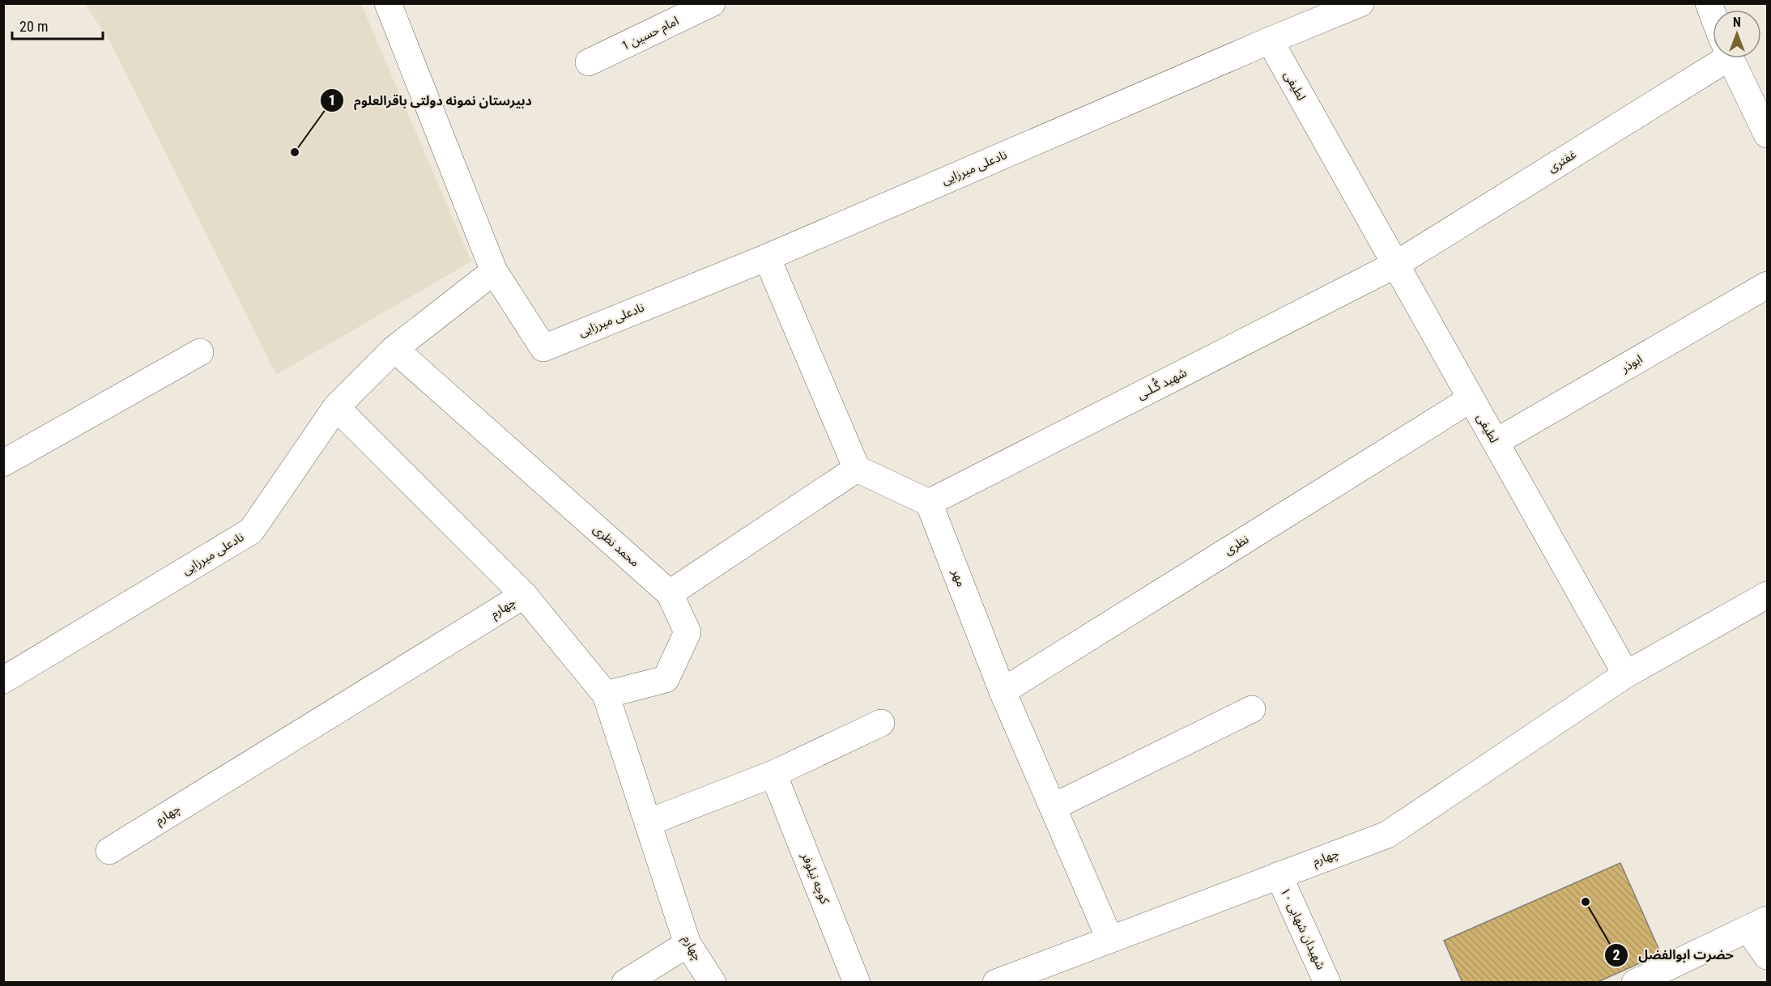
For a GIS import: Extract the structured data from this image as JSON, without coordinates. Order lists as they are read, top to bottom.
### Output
{
  "streets": {
    "street": [
      "امام حسین 1",
      "لطیفی",
      "غفتری",
      "نادعلی میرزایی",
      "ابوذر",
      "شهید گُـلـی",
      "نظری",
      "محمد نظری",
      "مهر",
      "چهارم",
      "کوچه نیلوفر",
      "شهیدان شهابی ۱۰"
    ]
  },
  "crossings": [
    ["لطیفی", "غفتری"],
    ["لطیفی", "نادعلی میرزایی"],
    ["لطیفی", "ابوذر"],
    ["لطیفی", "شهید گُـلـی"],
    ["لطیفی", "نظری"],
    ["لطیفی", "چهارم"],
    ["غفتری", "شهید گُـلـی"],
    ["نادعلی میرزایی", "محمد نظری"],
    ["شهید گُـلـی", "مهر"],
    ["نظری", "مهر"],
    ["مهر", "چهارم"],
    ["چهارم", "شهیدان شهابی ۱۰"]
  ],
  "places": ["دبیرستان نمونه دولتی باقرالعلوم", "حضرت ابوالفضل"],
  "scale_bar": "20 m",
  "north": "top"
}
